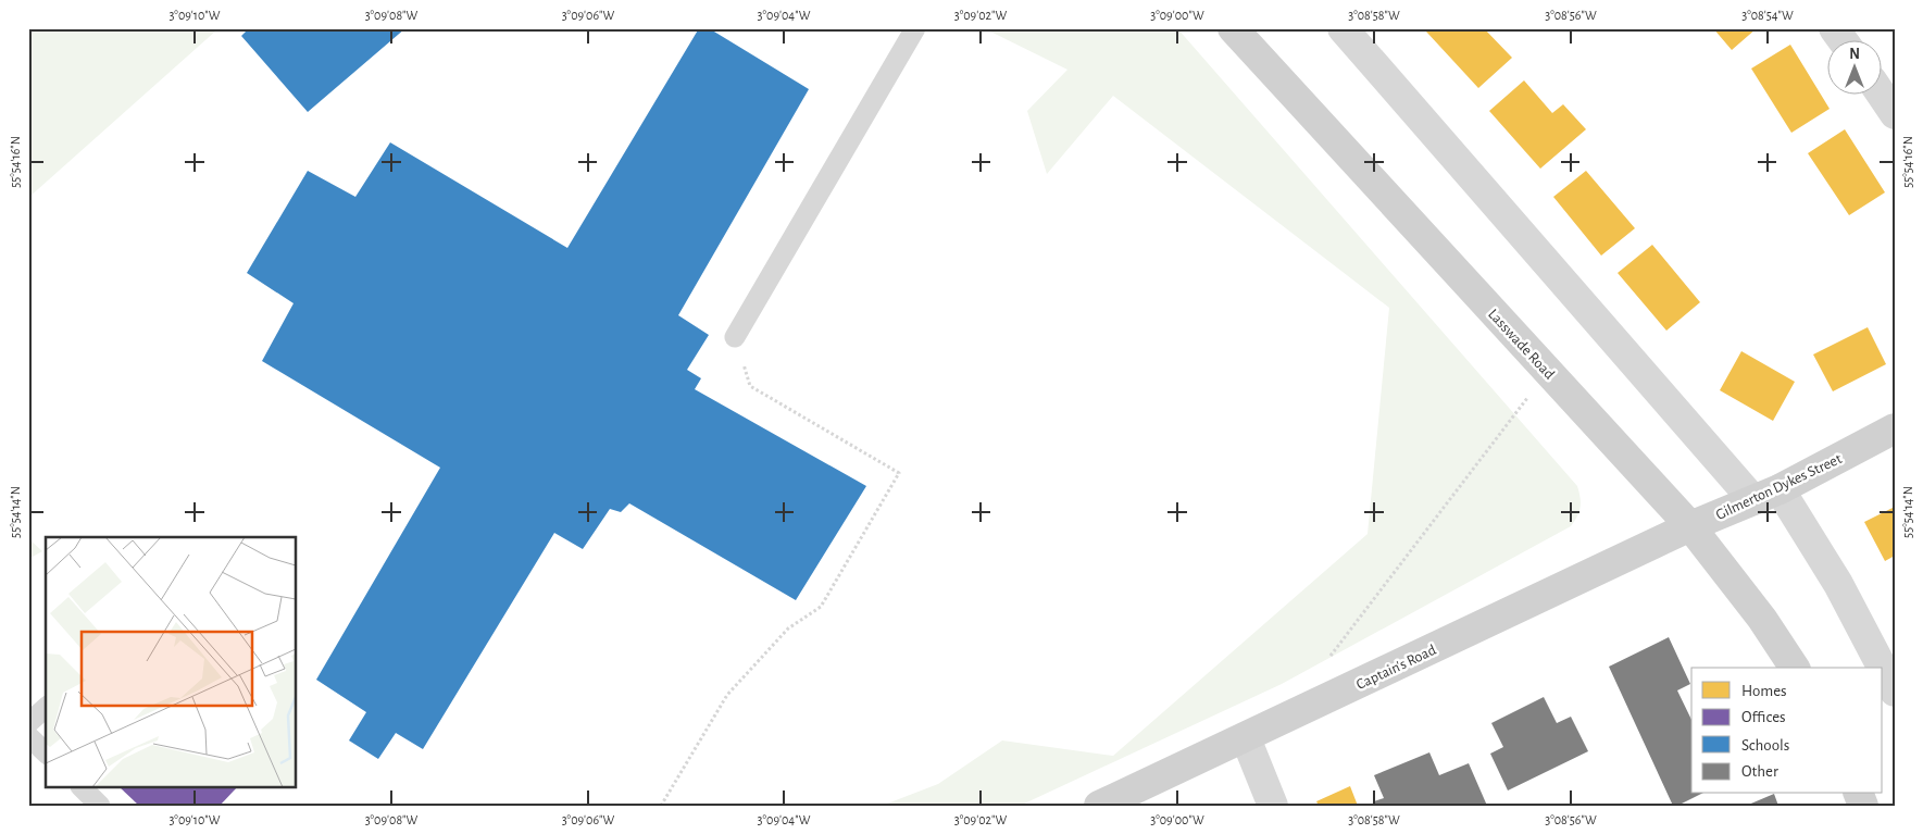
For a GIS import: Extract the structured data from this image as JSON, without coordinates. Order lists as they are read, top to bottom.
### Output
{
  "streets": {
    "street": ["Lasswade Road", "Gilmerton Dykes Street", "Captain's Road"]
  },
  "crossings": [
    ["Lasswade Road", "Gilmerton Dykes Street"],
    ["Lasswade Road", "Captain's Road"],
    ["Gilmerton Dykes Street", "Captain's Road"]
  ],
  "legend": [
    "Homes",
    "Offices",
    "Schools",
    "Other"
  ],
  "north": "top",
  "coordinates": [
    "3°09'10\"W",
    "3°09'08\"W",
    "3°09'06\"W",
    "3°09'04\"W",
    "3°09'02\"W",
    "3°09'00\"W",
    "3°08'58\"W",
    "3°08'56\"W",
    "3°08'54\"W",
    "55°54'16\"N",
    "55°54'14\"N"
  ]
}
